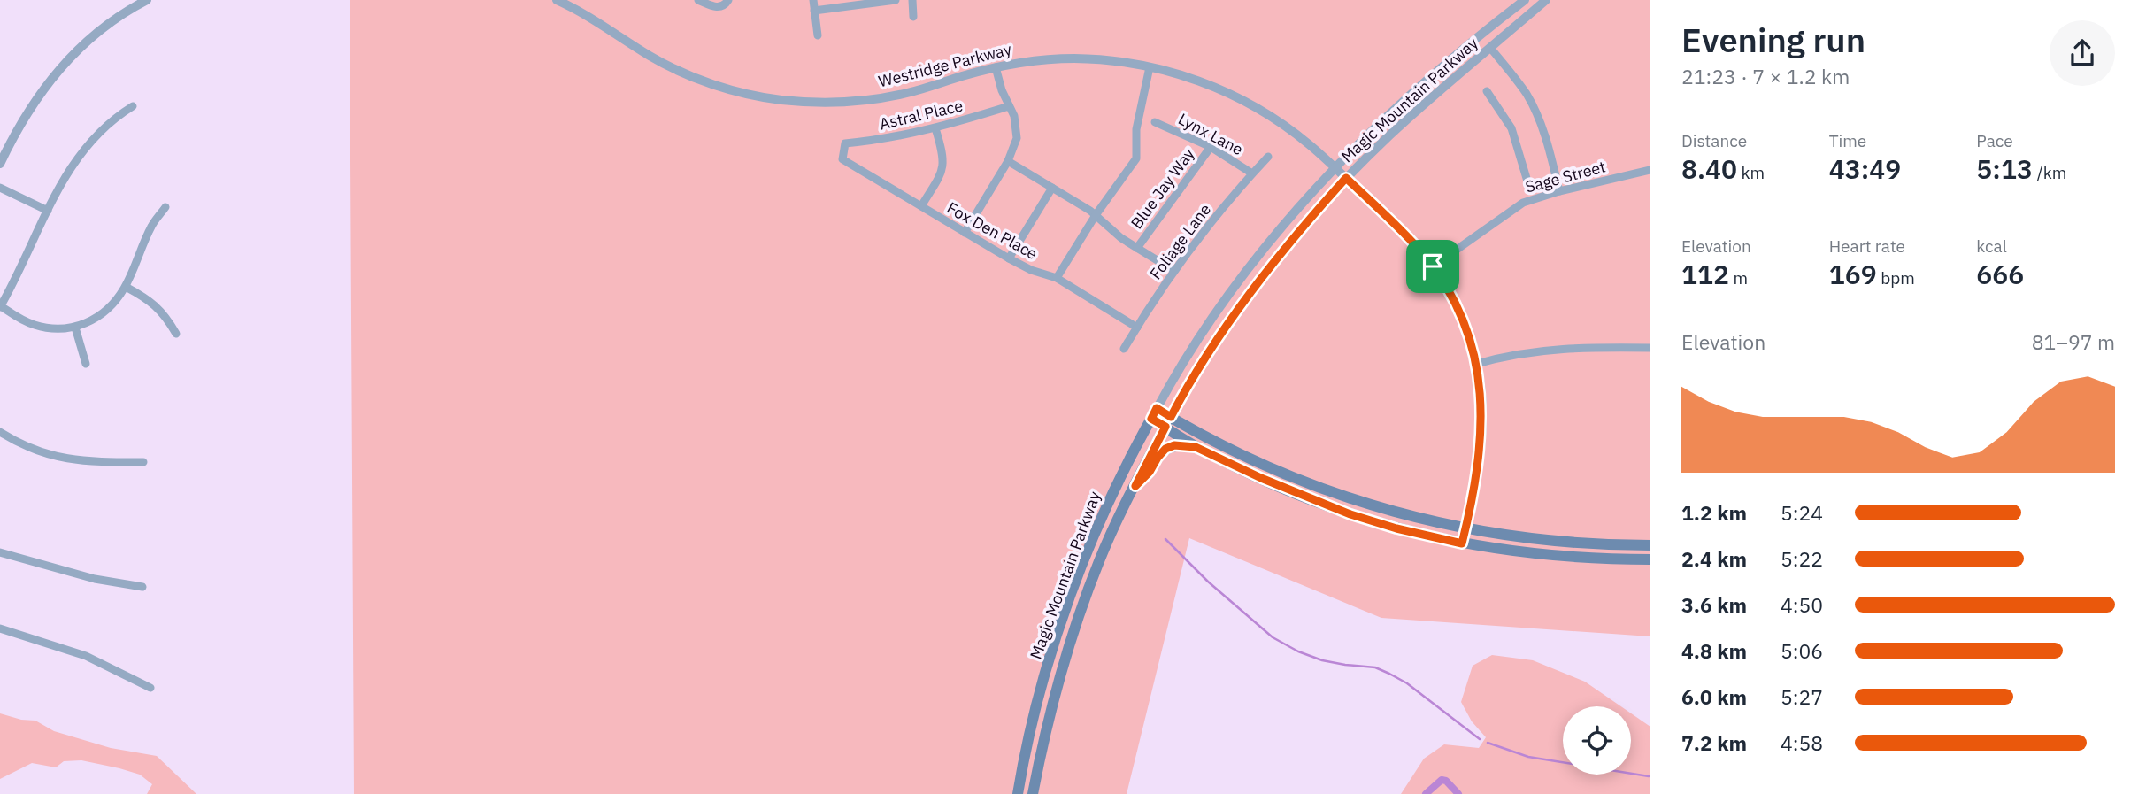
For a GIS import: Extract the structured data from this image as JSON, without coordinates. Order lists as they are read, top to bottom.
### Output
{
  "streets": {
    "main road": ["Magic Mountain Parkway"],
    "street": [
      "Westridge Parkway",
      "Astral Place",
      "Lynx Lane",
      "Sage Street",
      "Blue Jay Way",
      "Fox Den Place",
      "Foliage Lane"
    ]
  },
  "crossings": [
    ["Westridge Parkway", "Magic Mountain Parkway"],
    ["Westridge Parkway", "Sage Street"],
    ["Astral Place", "Fox Den Place"],
    ["Lynx Lane", "Blue Jay Way"],
    ["Lynx Lane", "Foliage Lane"],
    ["Fox Den Place", "Foliage Lane"]
  ],
  "page": {
    "heading": ["Evening run", "21:23 · 7 × 1.2 km"],
    "stats": [
      ["Distance", "8.40 km"],
      ["Time", "43:49"],
      ["Pace", "5:13 /km"],
      ["Elevation", "112 m"],
      ["Heart rate", "169 bpm"],
      ["kcal", "666"]
    ],
    "chart": ["Elevation", "81–97 m"],
    "list": [
      {
        "name": "1.2 km",
        "note": "5:24"
      },
      {
        "name": "2.4 km",
        "note": "5:22"
      },
      {
        "name": "3.6 km",
        "note": "4:50"
      },
      {
        "name": "4.8 km",
        "note": "5:06"
      },
      {
        "name": "6.0 km",
        "note": "5:27"
      },
      {
        "name": "7.2 km",
        "note": "4:58"
      }
    ]
  }
}
